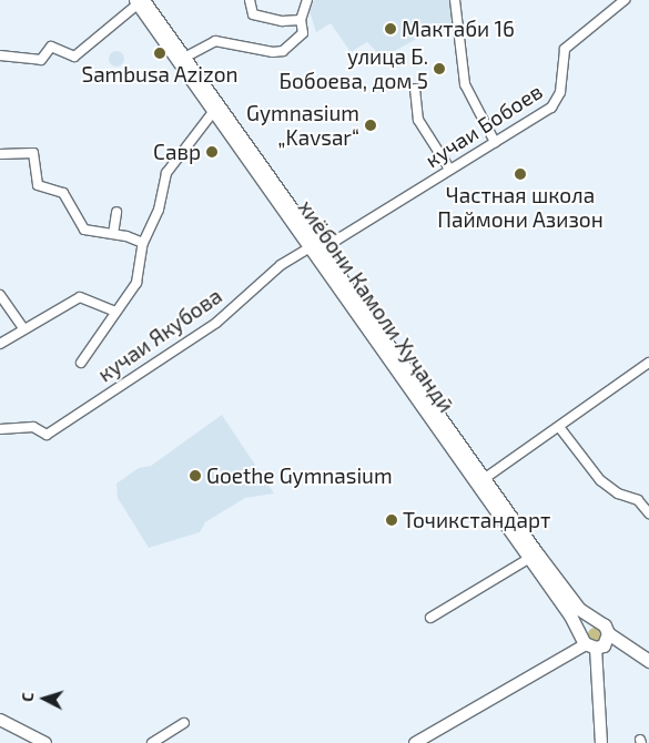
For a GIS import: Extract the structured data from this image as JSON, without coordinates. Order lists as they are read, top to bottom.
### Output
{
  "streets": {
    "main road": ["хиёбони Камоли Хуҷандӣ"],
    "street": ["кучаи Бобоев", "кучаи Якубова"]
  },
  "crossings": [
    ["кучаи Бобоев", "хиёбони Камоли Хуҷандӣ"],
    ["кучаи Бобоев", "кучаи Якубова"],
    ["хиёбони Камоли Хуҷандӣ", "кучаи Якубова"]
  ],
  "places": [
    "Мактаби 16",
    "Sambusa Azizon",
    "улица Б. Бобоева, дом 5",
    "Gymnasium „Kavsar“",
    "Савр",
    "Частная школа Паймони Азизон",
    "Goethe Gymnasium",
    "Точикстандарт"
  ],
  "north": "left"
}
